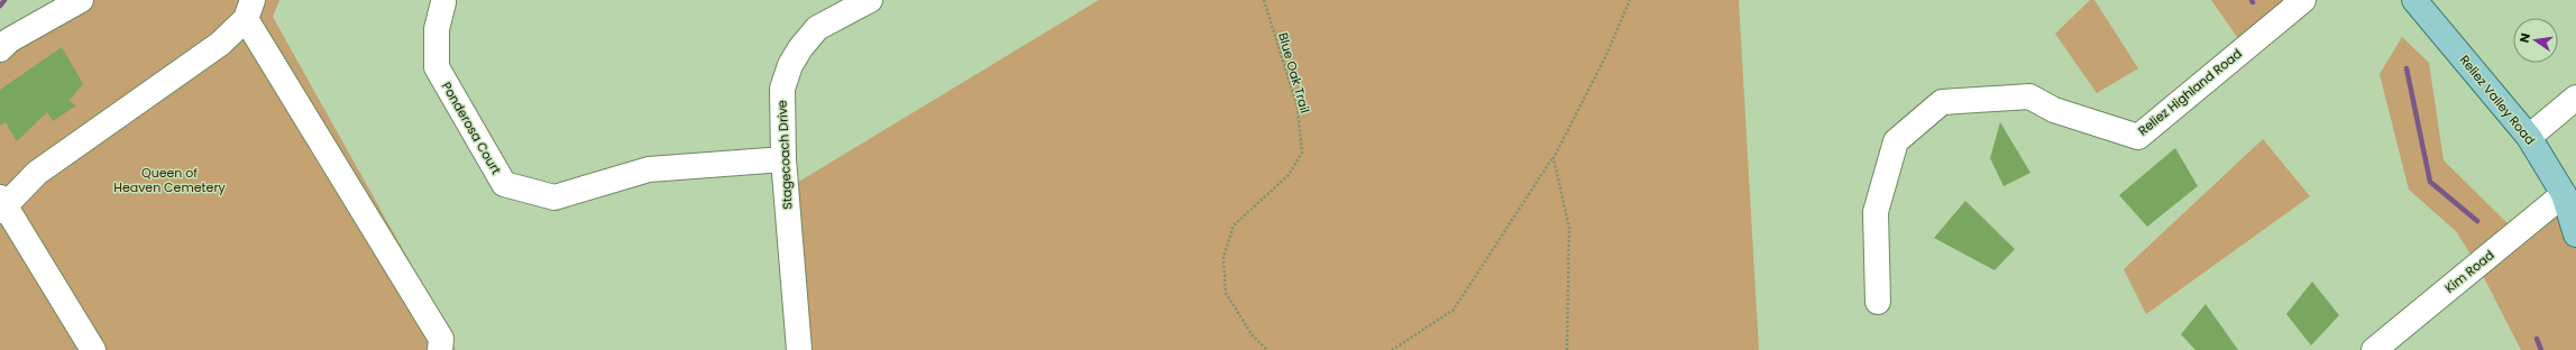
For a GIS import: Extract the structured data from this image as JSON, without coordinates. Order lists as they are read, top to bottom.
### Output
{
  "streets": {
    "main road": ["Reliez Valley Road"],
    "street": [
      "Reliez Highland Road",
      "Ponderosa Court",
      "Stagecoach Drive",
      "Kim Road"
    ],
    "path": ["Blue Oak Trail"]
  },
  "crossings": [
    ["Reliez Valley Road", "Kim Road"],
    ["Ponderosa Court", "Stagecoach Drive"]
  ],
  "parks": ["Queen of Heaven Cemetery"],
  "north": "left"
}
